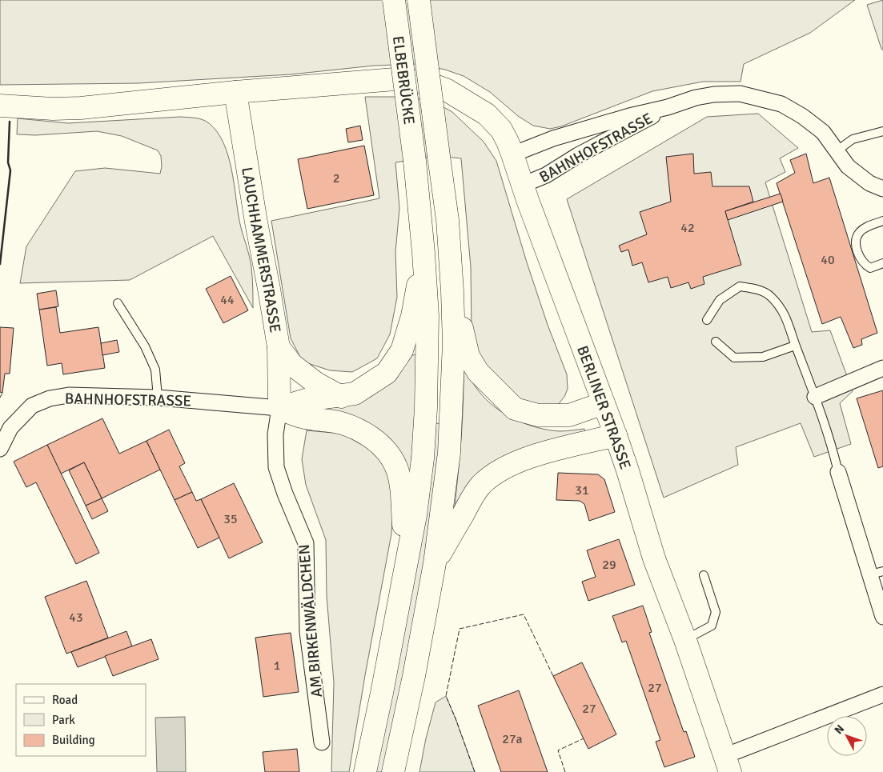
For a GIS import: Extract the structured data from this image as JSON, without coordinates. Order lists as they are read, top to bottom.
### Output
{
  "streets": {
    "main road": ["ELBEBRÜCKE", "LAUCHHAMMERSTRASSE", "BERLINER STRASSE"],
    "street": ["BAHNHOFSTRASSE", "AM BIRKENWÄLDCHEN"]
  },
  "crossings": [
    ["BAHNHOFSTRASSE", "LAUCHHAMMERSTRASSE"],
    ["BAHNHOFSTRASSE", "BERLINER STRASSE"],
    ["BAHNHOFSTRASSE", "AM BIRKENWÄLDCHEN"],
    ["LAUCHHAMMERSTRASSE", "BERLINER STRASSE"],
    ["LAUCHHAMMERSTRASSE", "AM BIRKENWÄLDCHEN"]
  ],
  "house_numbers": [
    "2",
    "42",
    "40",
    "44",
    "31",
    "35",
    "29",
    "43",
    "1",
    "27",
    "27",
    "27a"
  ],
  "legend": ["Road", "Park", "Building"],
  "north": "top left"
}
